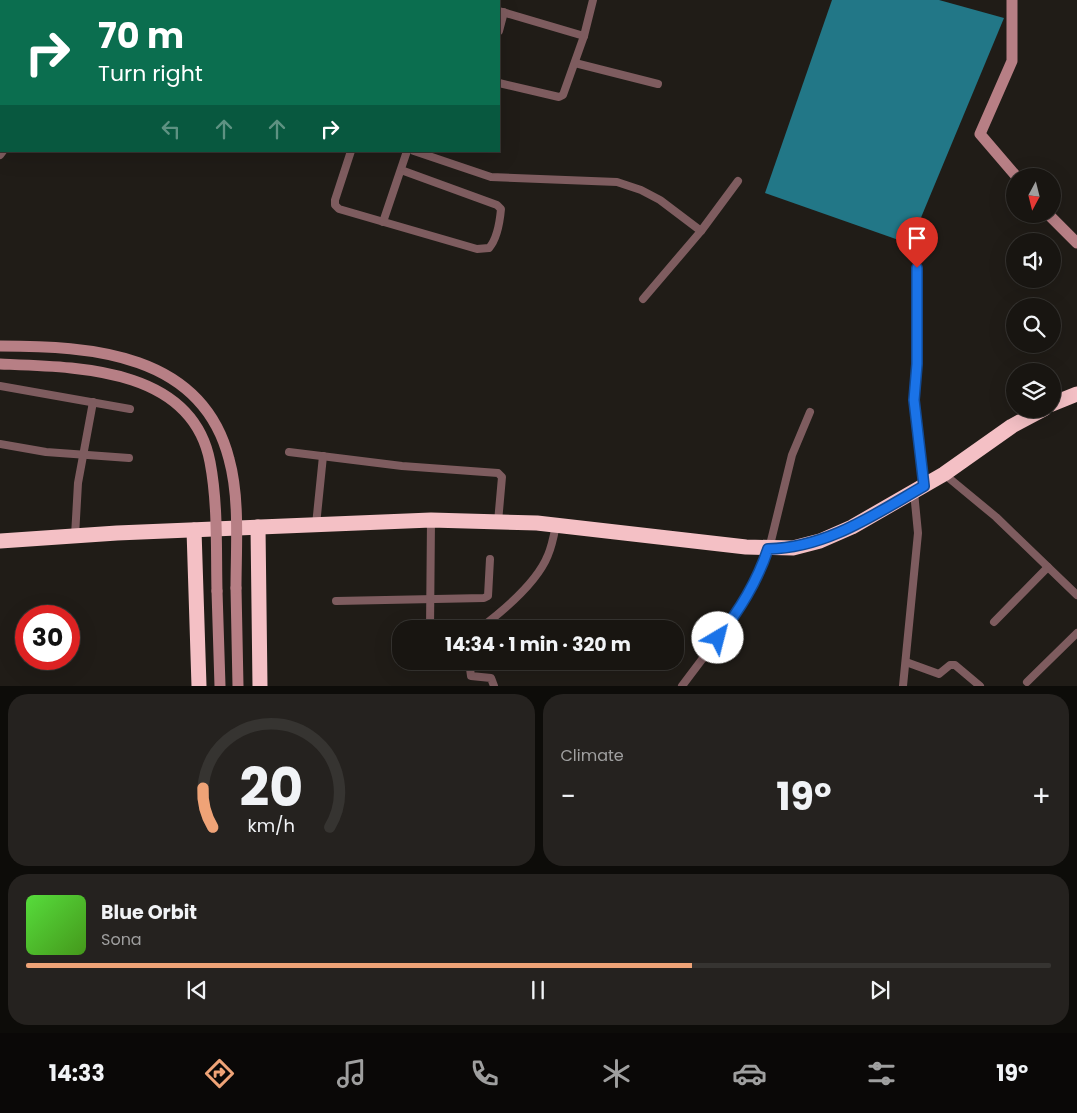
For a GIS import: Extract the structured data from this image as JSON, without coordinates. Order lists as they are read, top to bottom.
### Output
{
  "north": "bottom",
  "page": {
    "turn": ["70 m", "Turn right"],
    "limit": "30",
    "trip": "14:34 · 1 min · 320 m",
    "tile": "Climate",
    "heat": ["−", "19°", "+"],
    "song": ["Blue Orbit", "Sona"],
    "tabs": ["14:33", "19°"],
    "gauge": ["20", "km/h"]
  }
}
